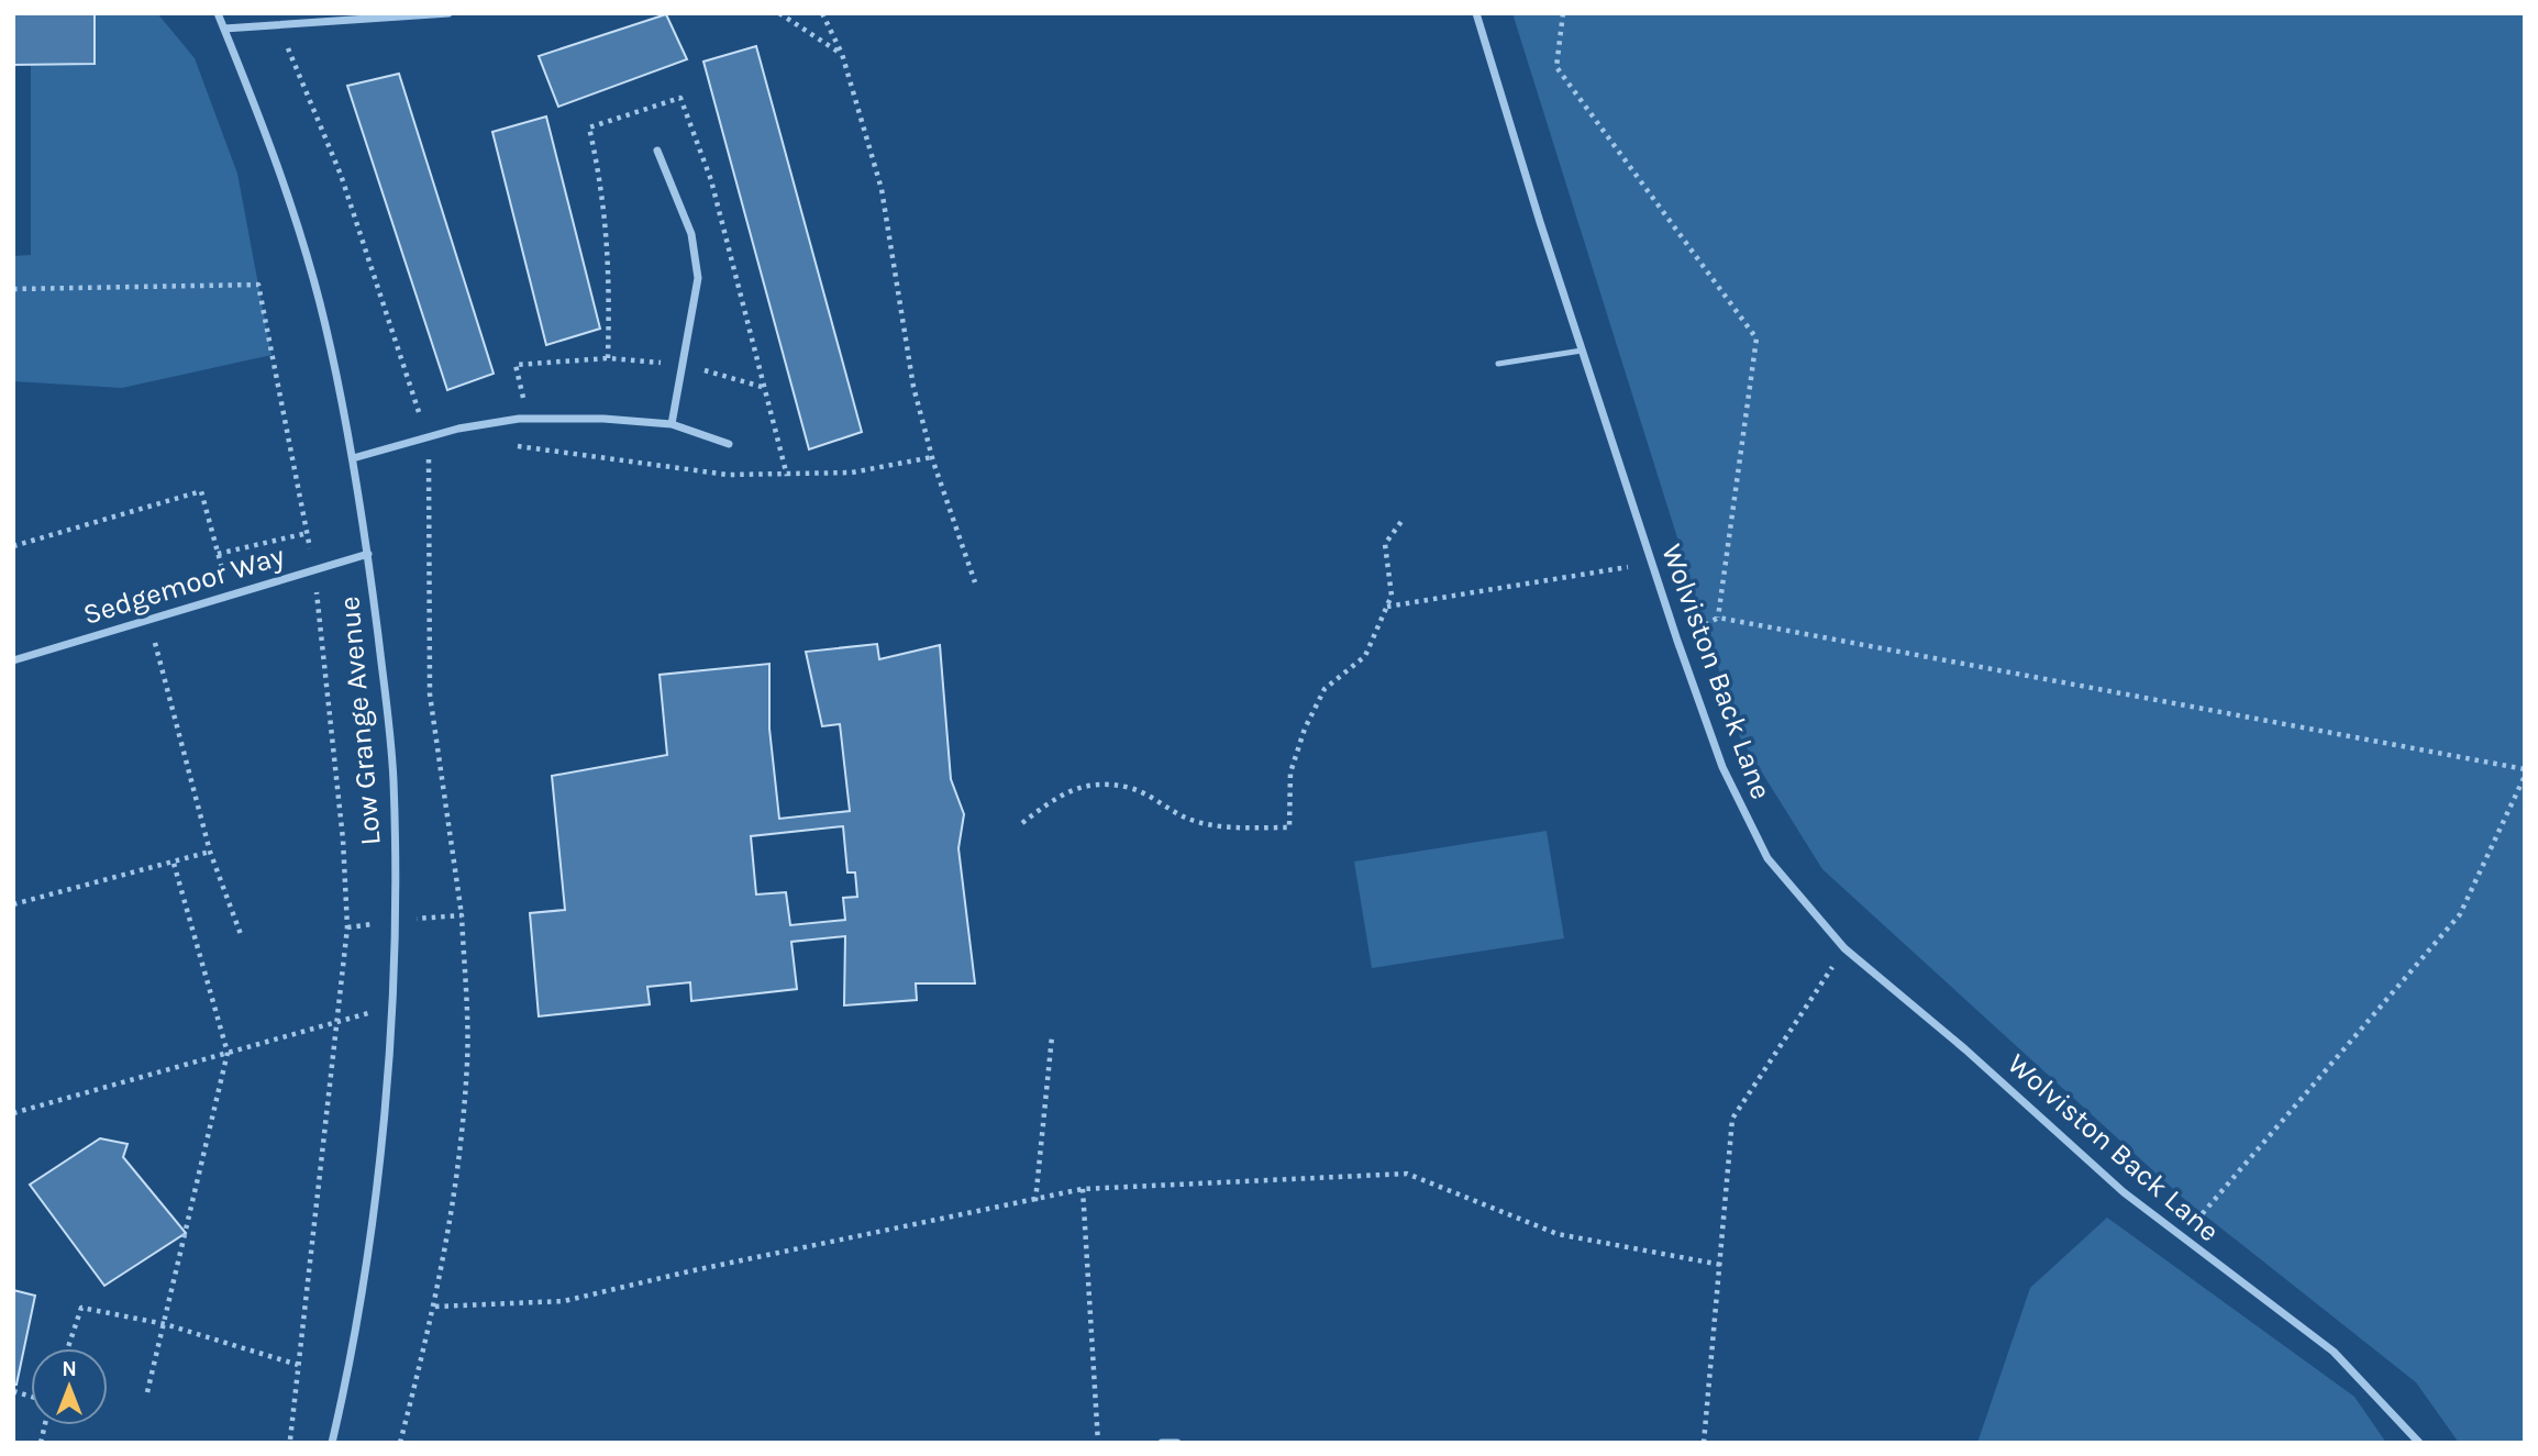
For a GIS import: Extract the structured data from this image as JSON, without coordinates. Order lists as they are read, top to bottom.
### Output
{
  "streets": {
    "street": ["Sedgemoor Way", "Wolviston Back Lane", "Low Grange Avenue"]
  },
  "crossings": [
    ["Sedgemoor Way", "Low Grange Avenue"]
  ],
  "north": "top"
}
